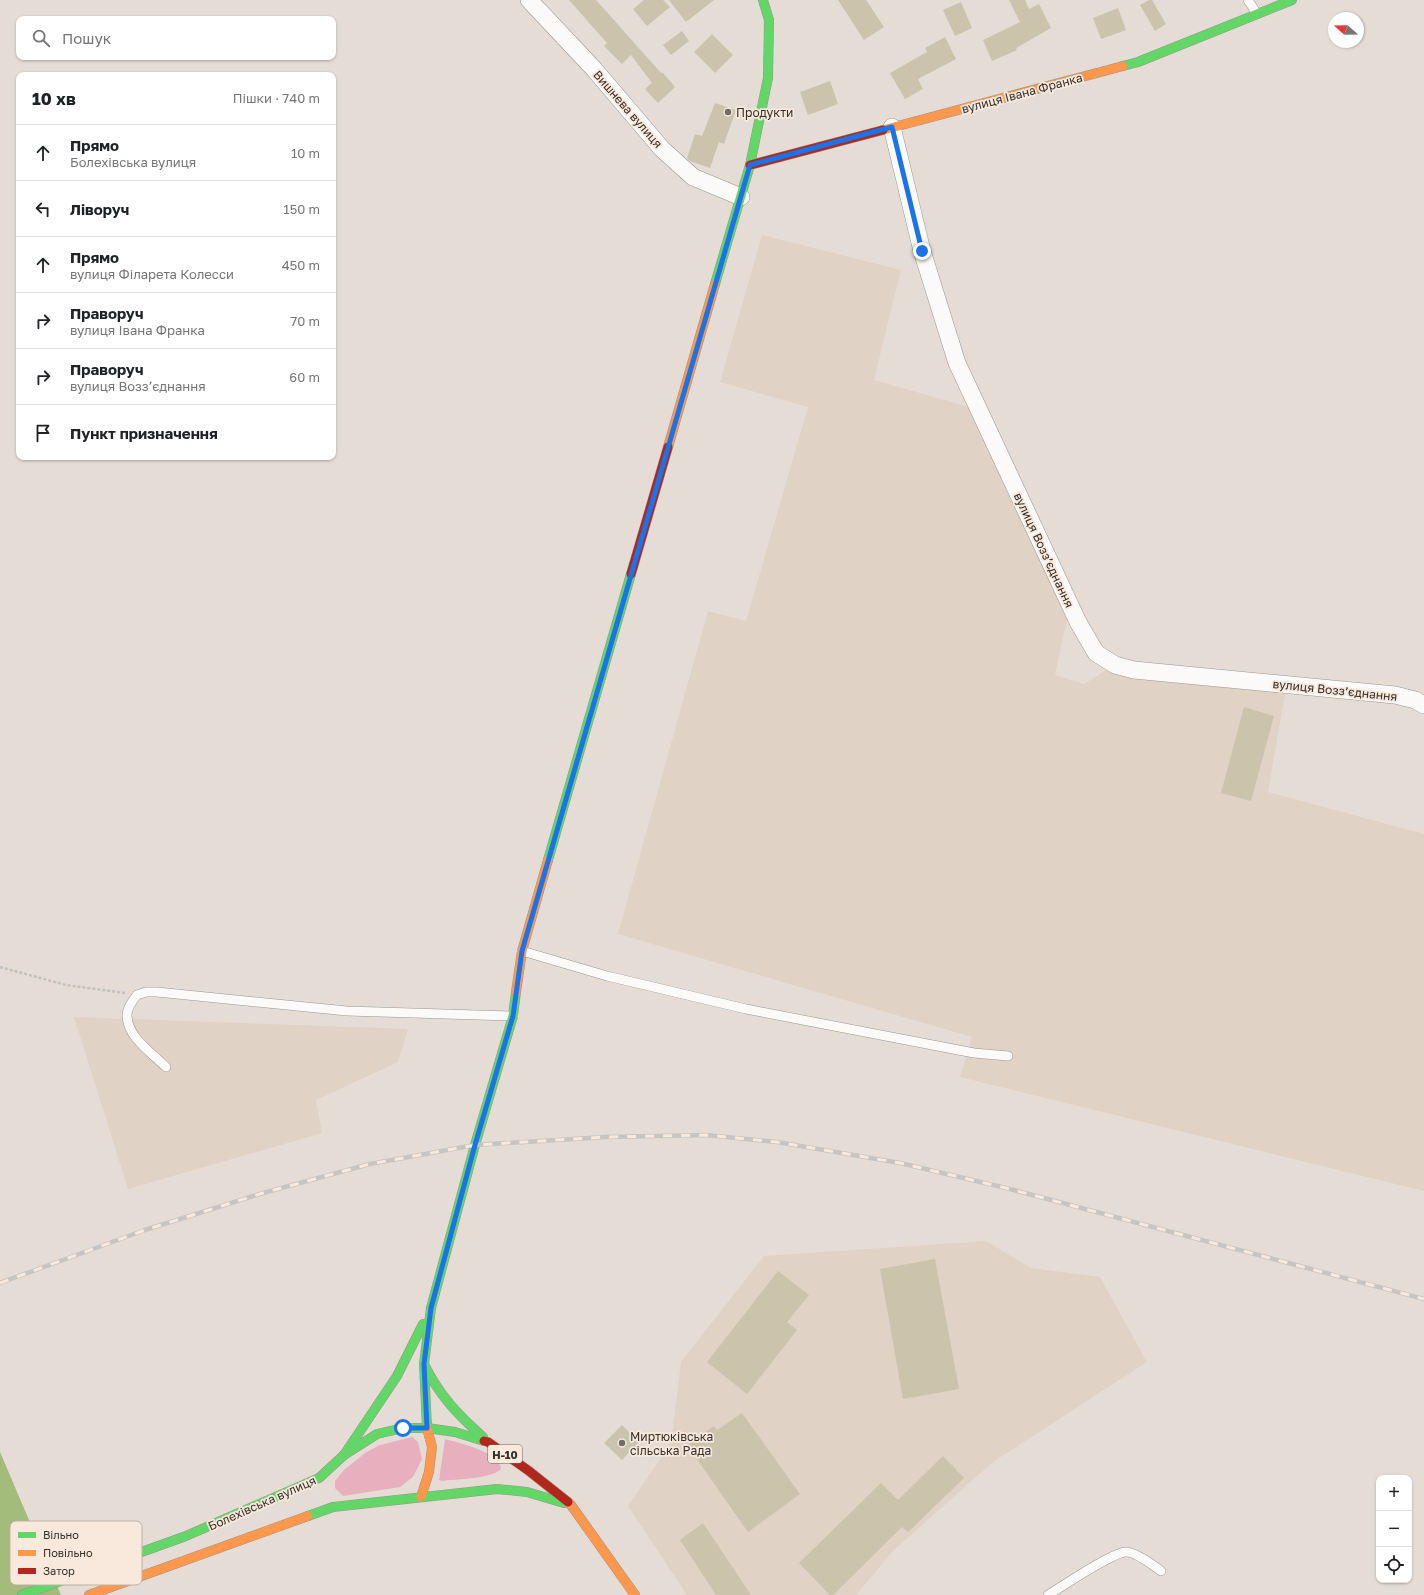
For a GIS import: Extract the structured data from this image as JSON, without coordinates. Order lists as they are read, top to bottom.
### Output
{
  "streets": {
    "main road": ["вулиця Івана Франка", "Н-10", "Болехівська вулиця"],
    "street": ["Вишнева вулиця", "вулиця Воззʼєднання"]
  },
  "crossings": [
    ["вулиця Івана Франка", "вулиця Воззʼєднання"]
  ],
  "places": ["Продукти", "Миртюківська сільська Рада"],
  "legend": ["Вільно", "Повільно", "Затор"],
  "north": "left",
  "page": {
    "search": "Пошук",
    "heading": ["10 хв", "Пішки · 740 m"],
    "list": [
      ["Прямо", "Болехівська вулиця", "10 m"],
      ["Ліворуч", "150 m"],
      ["Прямо", "вулиця Філарета Колесси", "450 m"],
      ["Праворуч", "вулиця Івана Франка", "70 m"],
      ["Праворуч", "вулиця Воззʼєднання", "60 m"],
      "Пункт призначення"
    ],
    "map_buttons": ["+", "−"]
  }
}
